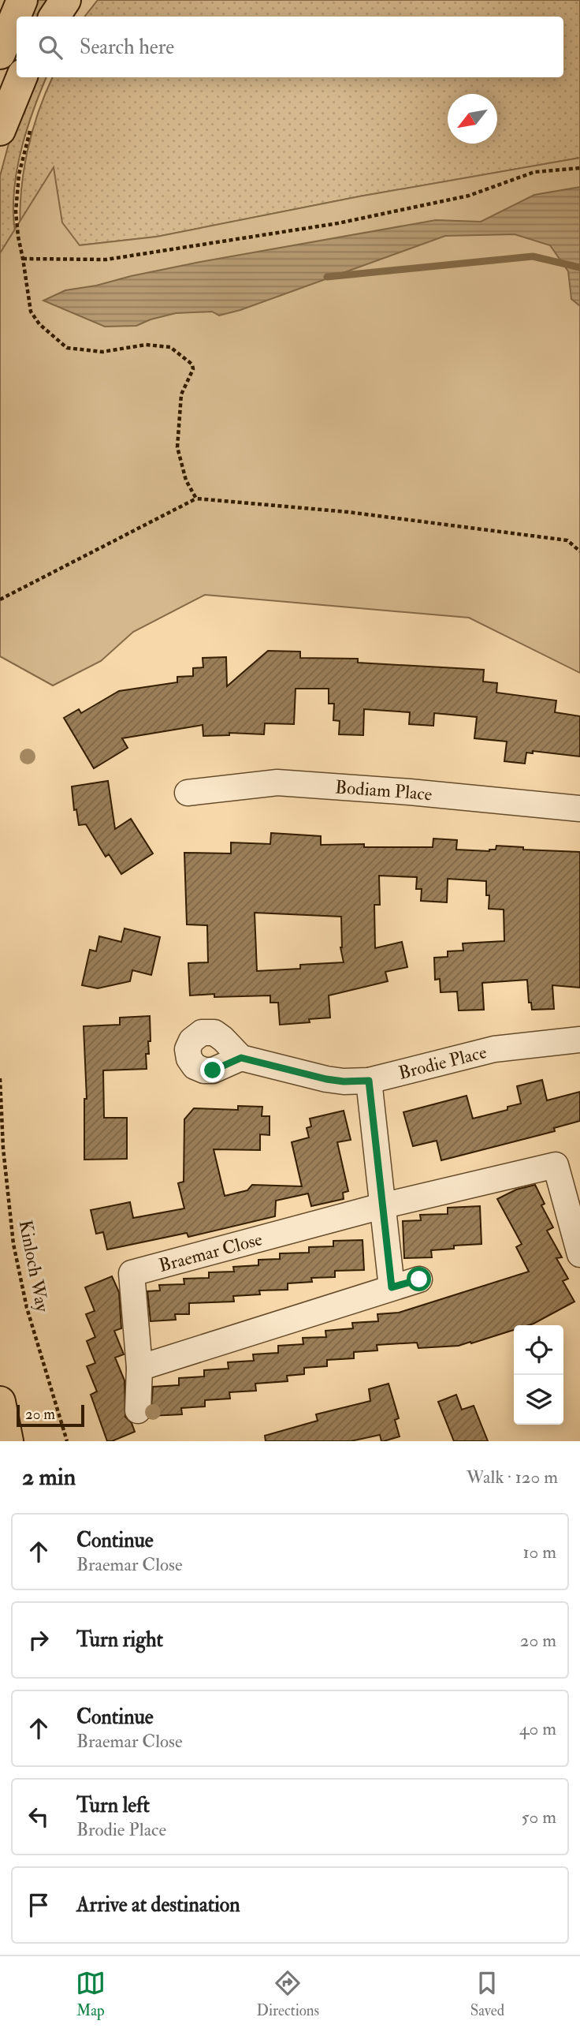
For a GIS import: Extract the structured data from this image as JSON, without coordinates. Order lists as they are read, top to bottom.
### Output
{
  "streets": {
    "street": ["Bodiam Place", "Brodie Place", "Braemar Close"],
    "path": ["Kinloch Way"]
  },
  "scale_bar": "20 m",
  "north": "bottom left",
  "page": {
    "search": "Search here",
    "scale": "20 m",
    "heading": ["2 min", "Walk · 120 m"],
    "list": [
      ["Continue", "Braemar Close", "10 m"],
      ["Turn right", "20 m"],
      ["Continue", "Braemar Close", "40 m"],
      ["Turn left", "Brodie Place", "50 m"],
      "Arrive at destination"
    ],
    "nav": ["Map", "Directions", "Saved"]
  }
}
